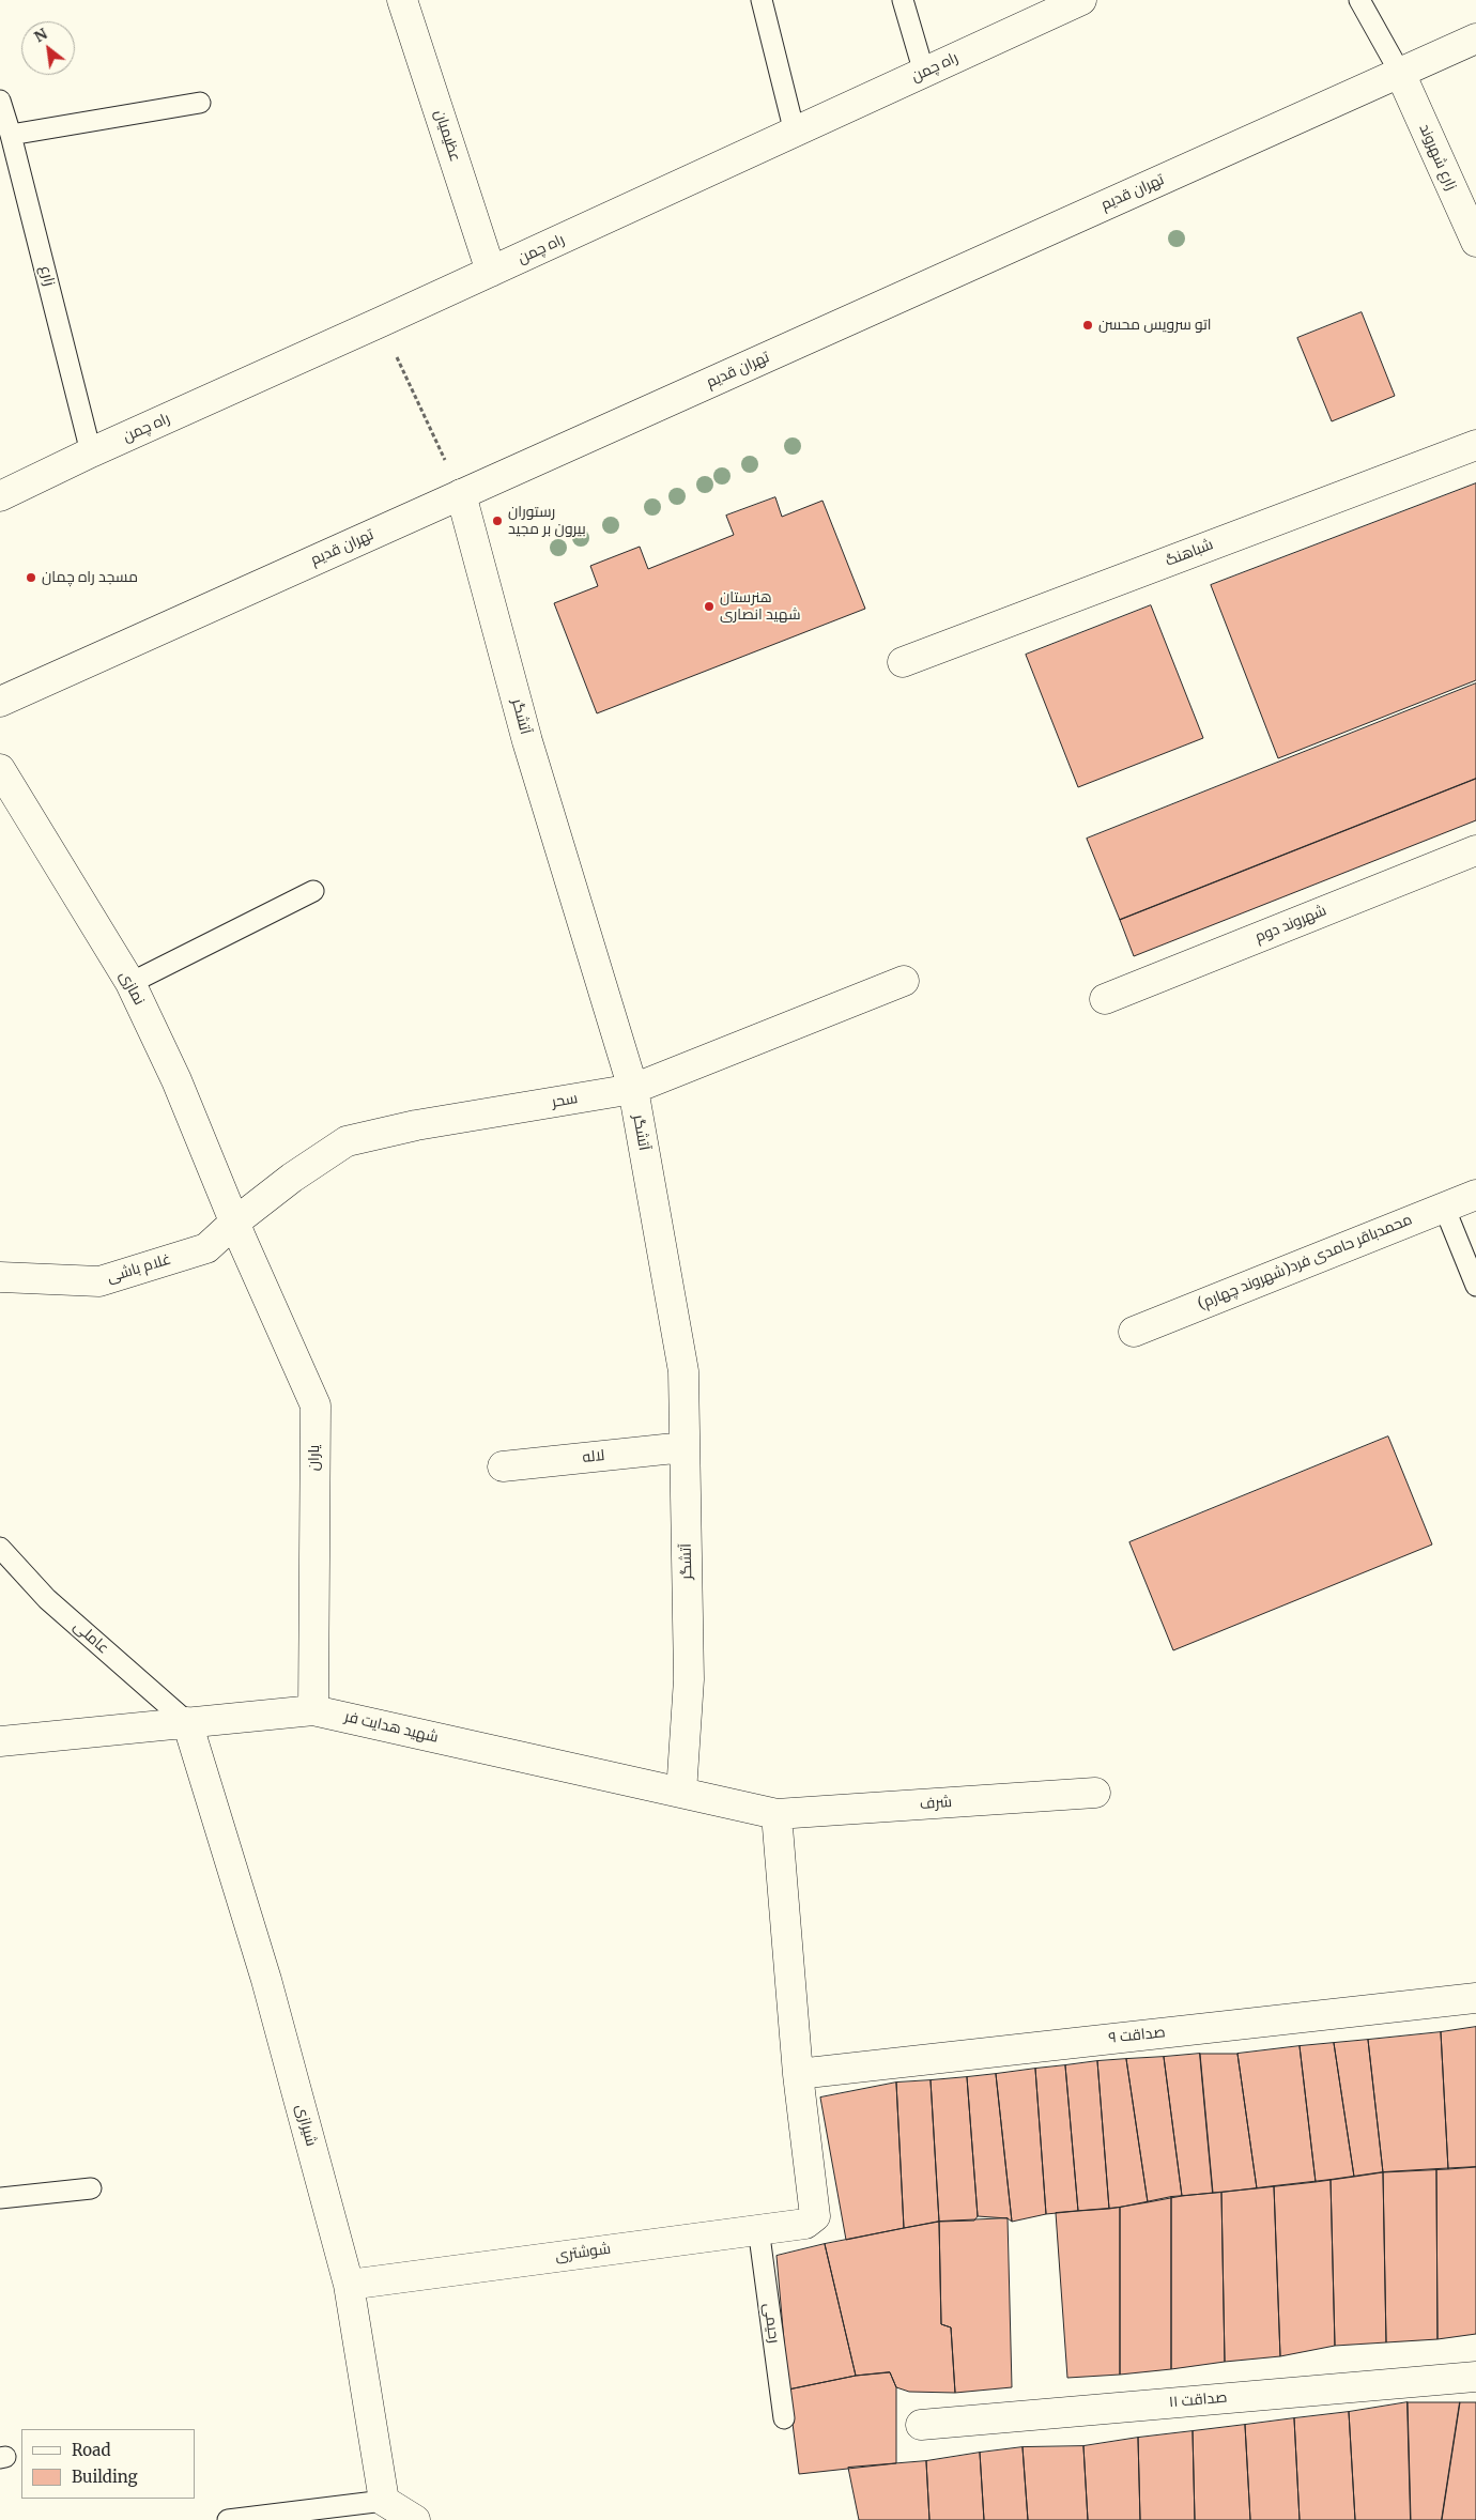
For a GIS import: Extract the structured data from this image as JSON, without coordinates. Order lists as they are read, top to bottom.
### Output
{
  "streets": {
    "street": [
      "راه چمن",
      "عظیمیان",
      "زارع شهروند",
      "تهران قدیم",
      "شباهنگ",
      "آتشگر",
      "شهروند دوم",
      "نمازی",
      "سحر",
      "محمدباقر حامدی فرد(شهروند چهارم)",
      "غلام باشی",
      "لاله",
      "یاران",
      "شهید هدایت فر",
      "شرف",
      "صداقت ۹",
      "شیرازی",
      "شوشتری",
      "صداقت ۱۱"
    ],
    "lane": ["زارع", "عاملی", "رحیمی"]
  },
  "crossings": [
    ["راه چمن", "عظیمیان"],
    ["راه چمن", "زارع"],
    ["زارع شهروند", "تهران قدیم"],
    ["تهران قدیم", "آتشگر"],
    ["آتشگر", "سحر"],
    ["آتشگر", "لاله"],
    ["آتشگر", "شهید هدایت فر"],
    ["نمازی", "سحر"],
    ["نمازی", "غلام باشی"],
    ["نمازی", "یاران"],
    ["سحر", "غلام باشی"],
    ["سحر", "یاران"],
    ["غلام باشی", "یاران"],
    ["یاران", "شهید هدایت فر"],
    ["عاملی", "شهید هدایت فر"],
    ["عاملی", "شیرازی"],
    ["شهید هدایت فر", "شرف"],
    ["شهید هدایت فر", "شیرازی"],
    ["صداقت ۹", "شوشتری"],
    ["شیرازی", "شوشتری"],
    ["شوشتری", "رحیمی"]
  ],
  "places": [
    "اتو سرویس محسن",
    "رستوران بیرون بر مجید",
    "مسجد راه چمان",
    "هنرستان شهید انصاری"
  ],
  "legend": ["Road", "Building"],
  "north": "top left"
}
